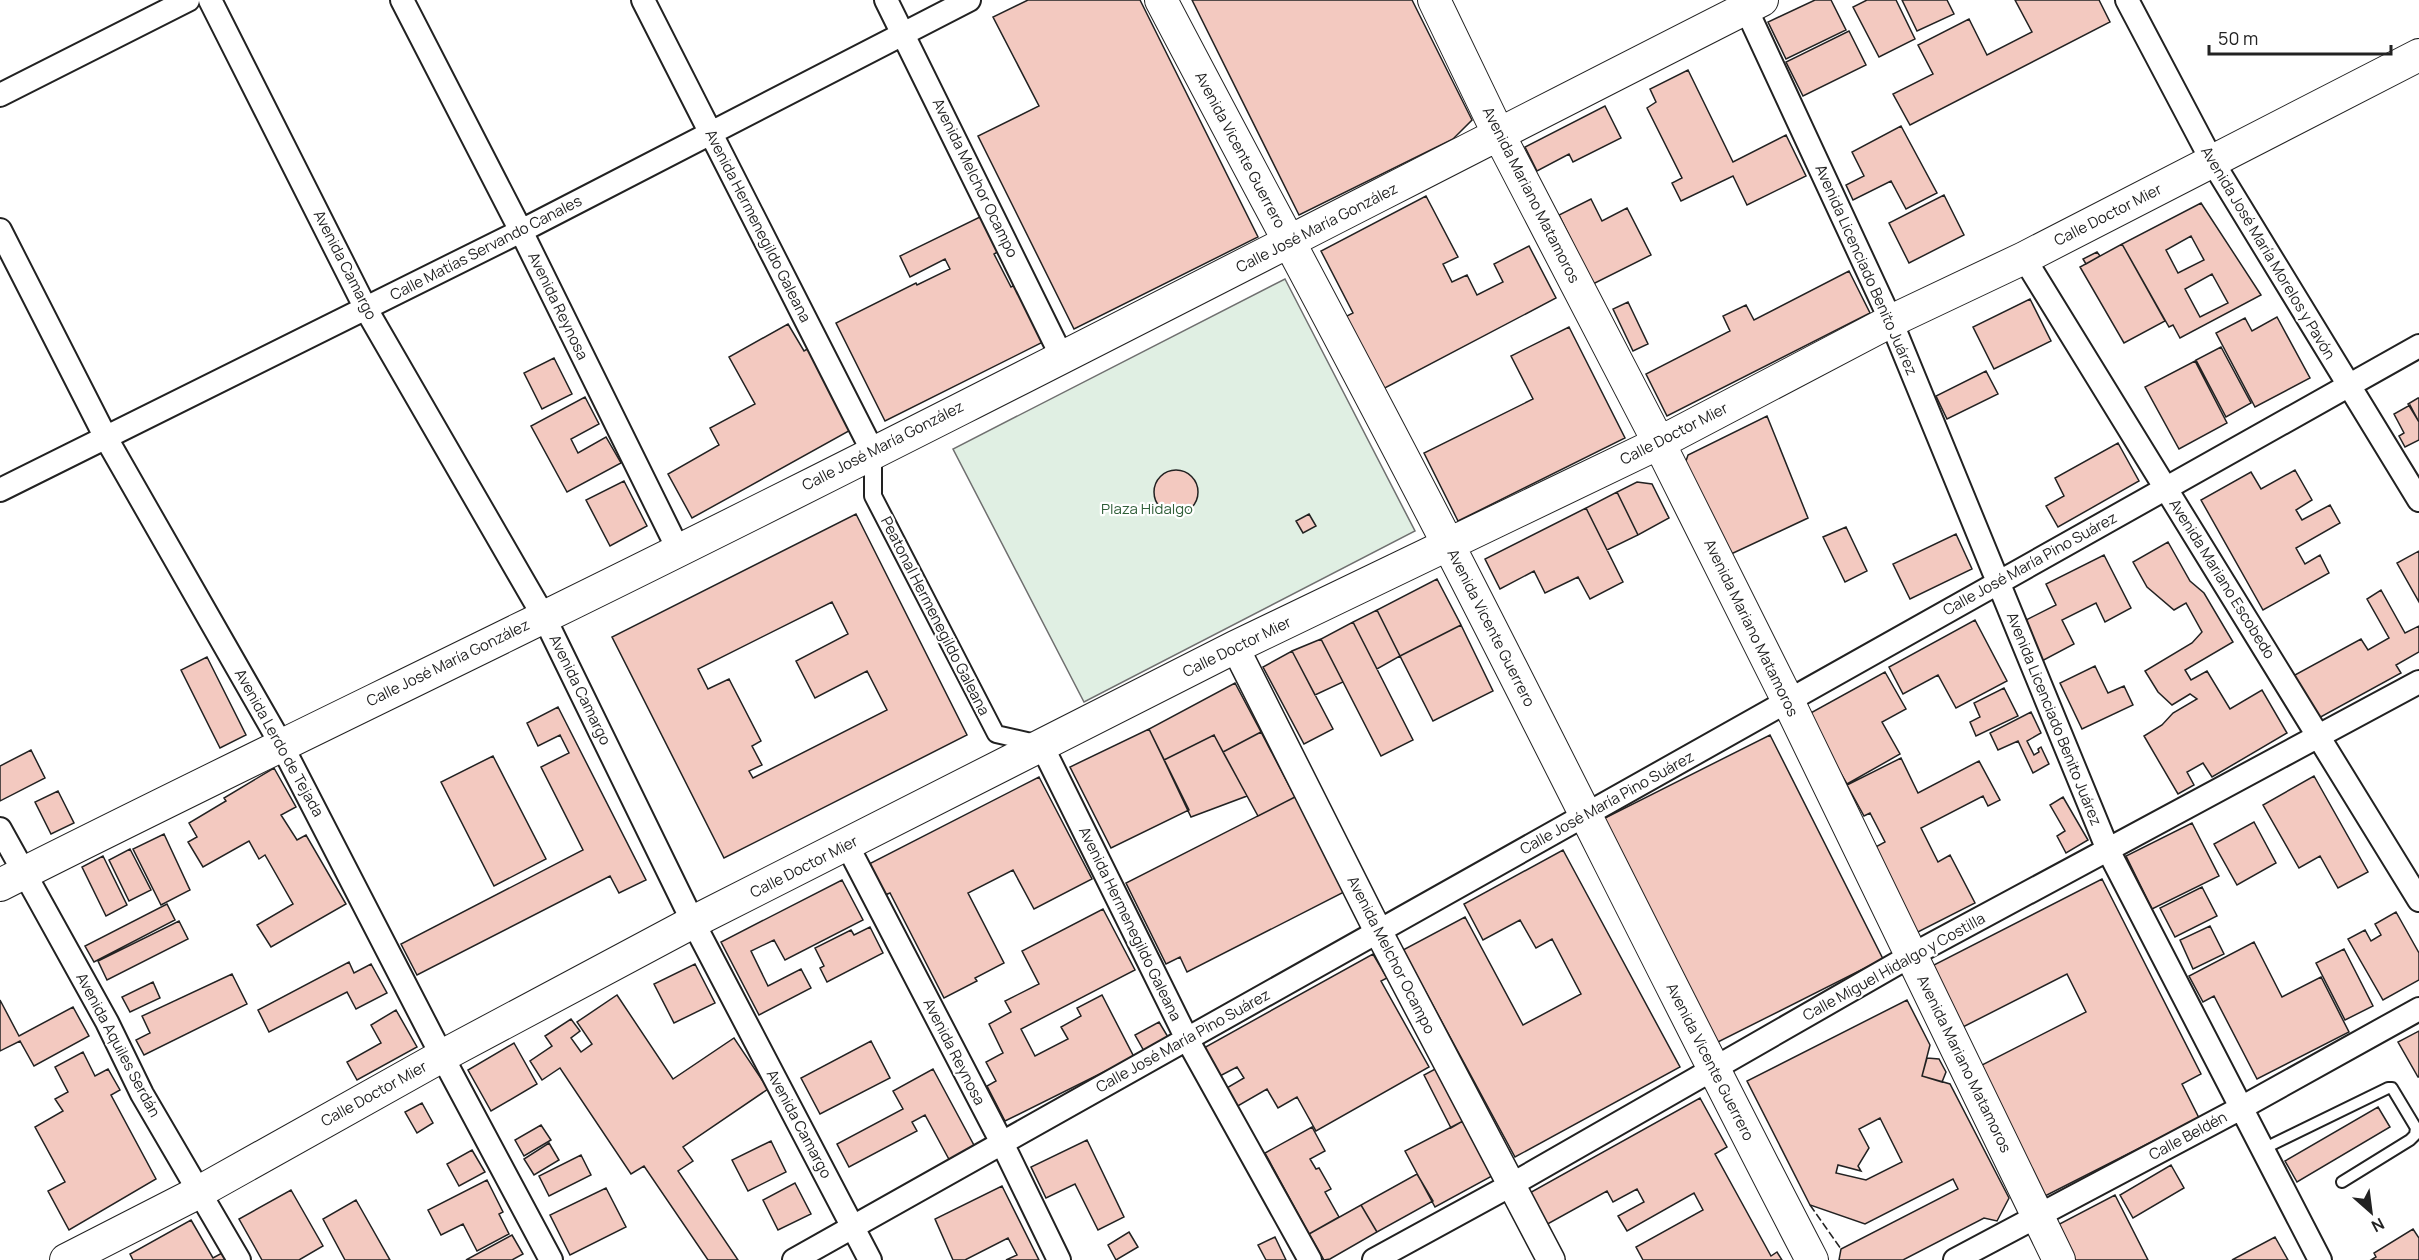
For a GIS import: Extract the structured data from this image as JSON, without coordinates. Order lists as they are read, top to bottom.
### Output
{
  "streets": {
    "main road": [
      "Avenida Vicente Guerrero",
      "Avenida Mariano Matamoros",
      "Calle Doctor Mier",
      "Calle José María González"
    ],
    "street": [
      "Avenida Melchor Ocampo",
      "Avenida Hermenegildo Galeana",
      "Calle Matías Servando Canales",
      "Avenida José María Morelos y Pavón",
      "Avenida Camargo",
      "Avenida Licenciado Benito Juárez",
      "Avenida Reynosa",
      "Calle José María Pino Suárez",
      "Avenida Mariano Escobedo",
      "Peatonal Hermenegildo Galeana",
      "Avenida Lerdo de Tejada",
      "Calle Miguel Hidalgo y Costilla",
      "Avenida Aquiles Serdán",
      "Calle Beldén"
    ]
  },
  "crossings": [
    ["Avenida Vicente Guerrero", "Calle Doctor Mier"],
    ["Avenida Vicente Guerrero", "Calle José María González"],
    ["Avenida Vicente Guerrero", "Calle José María Pino Suárez"],
    ["Avenida Vicente Guerrero", "Calle Miguel Hidalgo y Costilla"],
    ["Avenida Melchor Ocampo", "Calle Doctor Mier"],
    ["Avenida Melchor Ocampo", "Calle José María González"],
    ["Avenida Melchor Ocampo", "Calle Matías Servando Canales"],
    ["Avenida Melchor Ocampo", "Calle José María Pino Suárez"],
    ["Avenida Melchor Ocampo", "Calle Miguel Hidalgo y Costilla"],
    ["Avenida Mariano Matamoros", "Calle Doctor Mier"],
    ["Avenida Mariano Matamoros", "Calle José María González"],
    ["Avenida Mariano Matamoros", "Calle José María Pino Suárez"],
    ["Avenida Mariano Matamoros", "Calle Miguel Hidalgo y Costilla"],
    ["Avenida Mariano Matamoros", "Calle Beldén"],
    ["Calle Doctor Mier", "Avenida Hermenegildo Galeana"],
    ["Calle Doctor Mier", "Avenida José María Morelos y Pavón"],
    ["Calle Doctor Mier", "Avenida Camargo"],
    ["Calle Doctor Mier", "Avenida Licenciado Benito Juárez"],
    ["Calle Doctor Mier", "Avenida Reynosa"],
    ["Calle Doctor Mier", "Avenida Mariano Escobedo"],
    ["Calle Doctor Mier", "Peatonal Hermenegildo Galeana"],
    ["Calle Doctor Mier", "Avenida Lerdo de Tejada"],
    ["Calle Doctor Mier", "Avenida Aquiles Serdán"],
    ["Avenida Hermenegildo Galeana", "Calle José María González"],
    ["Avenida Hermenegildo Galeana", "Calle Matías Servando Canales"],
    ["Avenida Hermenegildo Galeana", "Calle José María Pino Suárez"],
    ["Avenida Hermenegildo Galeana", "Peatonal Hermenegildo Galeana"],
    ["Calle José María González", "Avenida Camargo"],
    ["Calle José María González", "Avenida Licenciado Benito Juárez"],
    ["Calle José María González", "Avenida Reynosa"],
    ["Calle José María González", "Peatonal Hermenegildo Galeana"],
    ["Calle José María González", "Avenida Lerdo de Tejada"],
    ["Calle José María González", "Avenida Aquiles Serdán"],
    ["Calle Matías Servando Canales", "Avenida Camargo"],
    ["Calle Matías Servando Canales", "Avenida Reynosa"],
    ["Calle Matías Servando Canales", "Avenida Lerdo de Tejada"],
    ["Avenida José María Morelos y Pavón", "Calle José María Pino Suárez"],
    ["Avenida Camargo", "Calle José María Pino Suárez"],
    ["Avenida Licenciado Benito Juárez", "Calle José María Pino Suárez"],
    ["Avenida Licenciado Benito Juárez", "Calle Miguel Hidalgo y Costilla"],
    ["Avenida Licenciado Benito Juárez", "Calle Beldén"],
    ["Avenida Reynosa", "Calle José María Pino Suárez"],
    ["Calle José María Pino Suárez", "Avenida Mariano Escobedo"],
    ["Avenida Mariano Escobedo", "Calle Miguel Hidalgo y Costilla"]
  ],
  "parks": ["Plaza Hidalgo"],
  "scale_bar": "50 m",
  "north": "bottom right"
}
